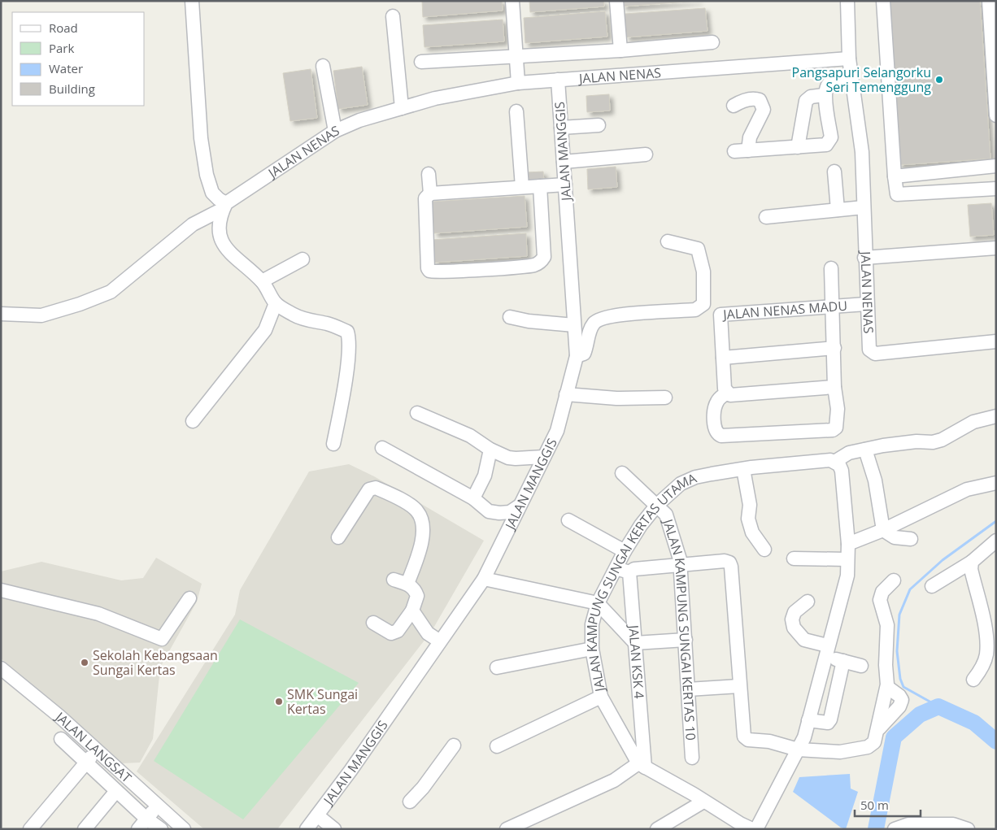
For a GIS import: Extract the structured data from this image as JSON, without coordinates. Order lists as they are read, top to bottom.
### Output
{
  "streets": {
    "street": [
      "JALAN NENAS",
      "JALAN MANGGIS",
      "JALAN NENAS MADU",
      "JALAN KAMPUNG SUNGAI KERTAS UTAMA",
      "JALAN KAMPUNG SUNGAI KERTAS 10",
      "JALAN KSK 4",
      "JALAN LANGSAT"
    ]
  },
  "crossings": [
    ["JALAN NENAS", "JALAN MANGGIS"],
    ["JALAN NENAS", "JALAN NENAS MADU"],
    ["JALAN KAMPUNG SUNGAI KERTAS UTAMA", "JALAN KAMPUNG SUNGAI KERTAS 10"],
    ["JALAN KAMPUNG SUNGAI KERTAS UTAMA", "JALAN KSK 4"]
  ],
  "places": ["Pangsapuri Selangorku Seri Temenggung", "Sekolah Kebangsaan Sungai Kertas", "SMK Sungai Kertas"],
  "legend": [
    "Road",
    "Park",
    "Water",
    "Building"
  ],
  "scale_bar": "50 m"
}
